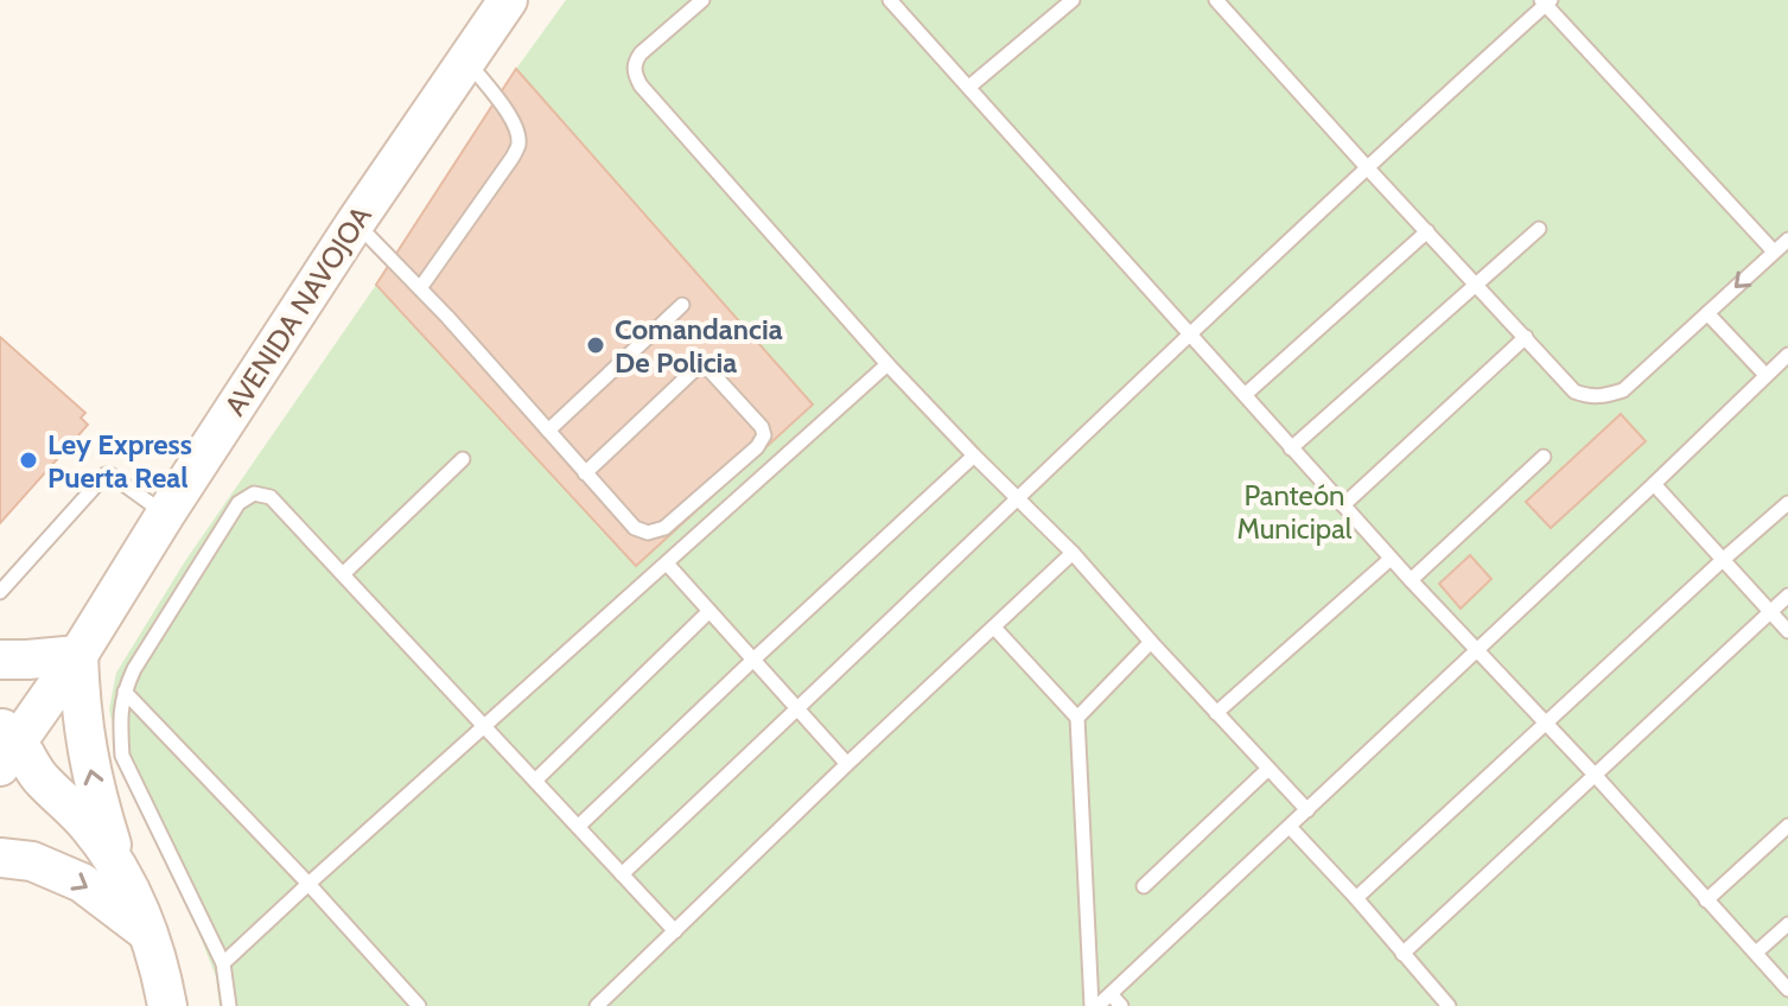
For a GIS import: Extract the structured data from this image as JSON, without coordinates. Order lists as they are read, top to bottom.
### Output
{
  "streets": {
    "street": ["AVENIDA NAVOJOA"]
  },
  "parks": ["Panteón Municipal"],
  "places": ["Comandancia De Policia", "Ley Express Puerta Real"]
}
